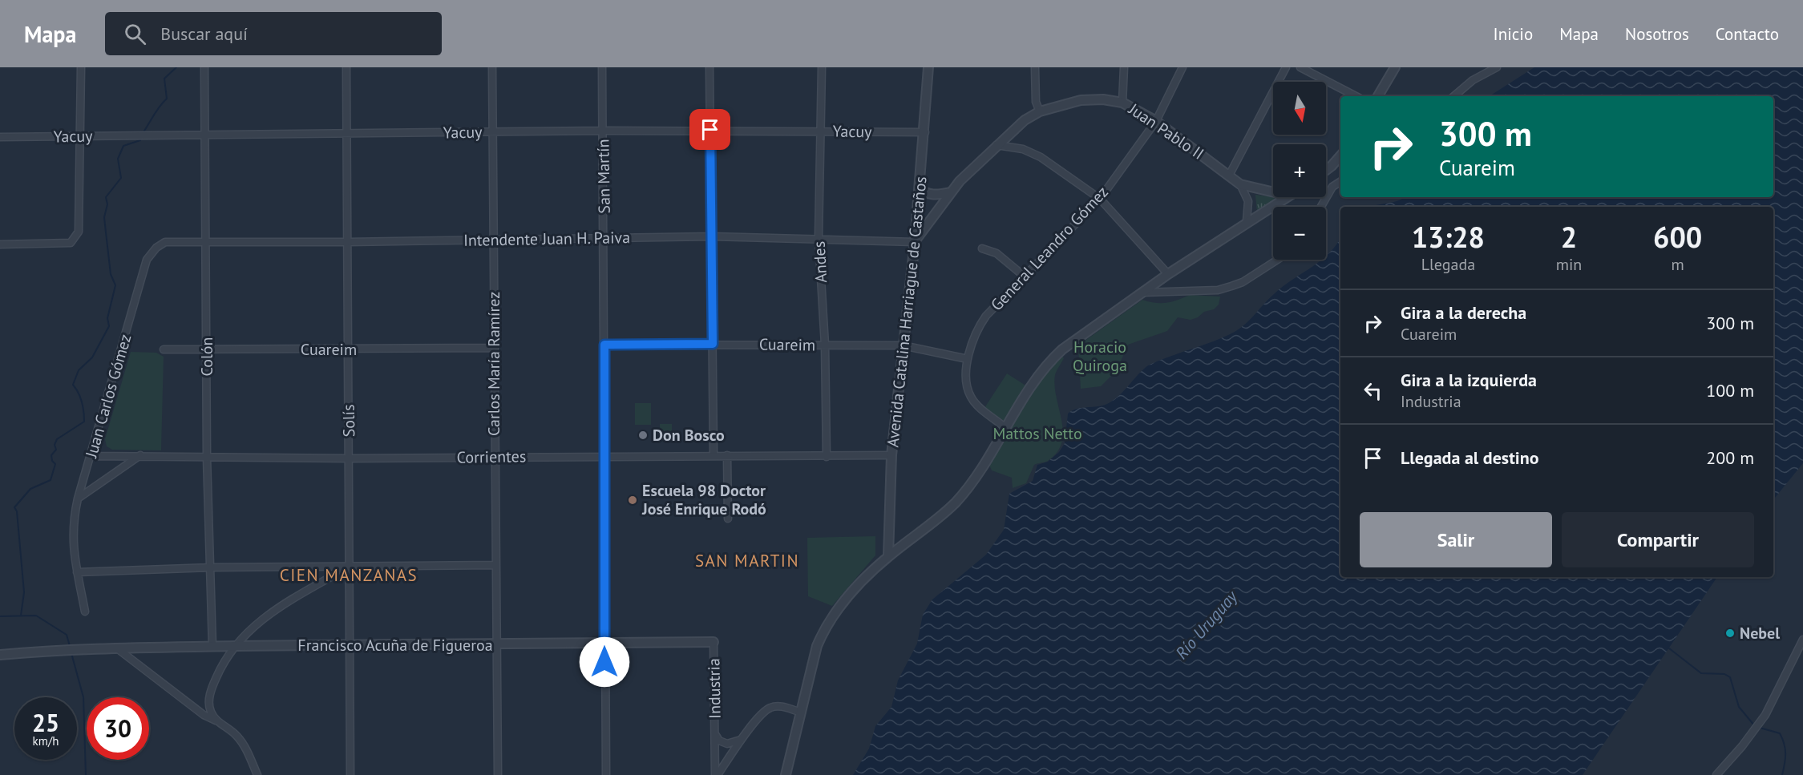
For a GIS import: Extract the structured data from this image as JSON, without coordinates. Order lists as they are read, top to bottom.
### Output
{
  "streets": {
    "street": [
      "Yacuy",
      "Juan Pablo II",
      "San Martín",
      "Intendente Juan H. Paiva",
      "General Leandro Gómez",
      "Andes",
      "Avenida Catalina Harriague de Castaños",
      "Cuareim",
      "Colón",
      "Carlos María Ramírez",
      "Juan Carlos Gómez",
      "Solís",
      "Corrientes",
      "Francisco Acuña de Figueroa",
      "Industria"
    ]
  },
  "crossings": [
    ["Yacuy", "San Martín"],
    ["Yacuy", "Andes"],
    ["Yacuy", "Avenida Catalina Harriague de Castaños"],
    ["Yacuy", "Colón"],
    ["Yacuy", "Carlos María Ramírez"],
    ["Yacuy", "Solís"],
    ["Juan Pablo II", "Intendente Juan H. Paiva"],
    ["Juan Pablo II", "General Leandro Gómez"],
    ["Juan Pablo II", "Avenida Catalina Harriague de Castaños"],
    ["San Martín", "Intendente Juan H. Paiva"],
    ["San Martín", "Cuareim"],
    ["San Martín", "Corrientes"],
    ["San Martín", "Francisco Acuña de Figueroa"],
    ["Intendente Juan H. Paiva", "Andes"],
    ["Intendente Juan H. Paiva", "Avenida Catalina Harriague de Castaños"],
    ["Intendente Juan H. Paiva", "Colón"],
    ["Intendente Juan H. Paiva", "Carlos María Ramírez"],
    ["Intendente Juan H. Paiva", "Juan Carlos Gómez"],
    ["Intendente Juan H. Paiva", "Solís"],
    ["General Leandro Gómez", "Cuareim"],
    ["Andes", "Cuareim"],
    ["Andes", "Corrientes"],
    ["Avenida Catalina Harriague de Castaños", "Cuareim"],
    ["Avenida Catalina Harriague de Castaños", "Corrientes"],
    ["Cuareim", "Colón"],
    ["Cuareim", "Carlos María Ramírez"],
    ["Cuareim", "Solís"],
    ["Colón", "Corrientes"],
    ["Colón", "Francisco Acuña de Figueroa"],
    ["Carlos María Ramírez", "Corrientes"],
    ["Carlos María Ramírez", "Francisco Acuña de Figueroa"],
    ["Juan Carlos Gómez", "Corrientes"],
    ["Solís", "Corrientes"],
    ["Solís", "Francisco Acuña de Figueroa"],
    ["Francisco Acuña de Figueroa", "Industria"]
  ],
  "districts": ["SAN MARTIN", "CIEN MANZANAS"],
  "water": ["Río Uruguay"],
  "parks": ["Horacio Quiroga", "Mattos Netto"],
  "places": ["Don Bosco", "Escuela 98 Doctor José Enrique Rodó", "Nebel"],
  "north": "bottom",
  "page": {
    "header": "Mapa",
    "search": "Buscar aquí",
    "nav": [
      "Inicio",
      "Mapa",
      "Nosotros",
      "Contacto"
    ],
    "map_buttons": ["+", "−"],
    "turn": ["300 m", "Cuareim"],
    "eta": [
      "13:28",
      "Llegada",
      "2",
      "min",
      "600",
      "m"
    ],
    "list": [
      {
        "name": "Gira a la derecha",
        "note": "Cuareim",
        "value": "300 m"
      },
      {
        "name": "Gira a la izquierda",
        "note": "Industria",
        "value": "100 m"
      },
      {
        "name": "Llegada al destino",
        "value": "200 m"
      }
    ],
    "buttons": ["Salir", "Compartir"],
    "speed": "25 km/h",
    "limit": "30"
  }
}
